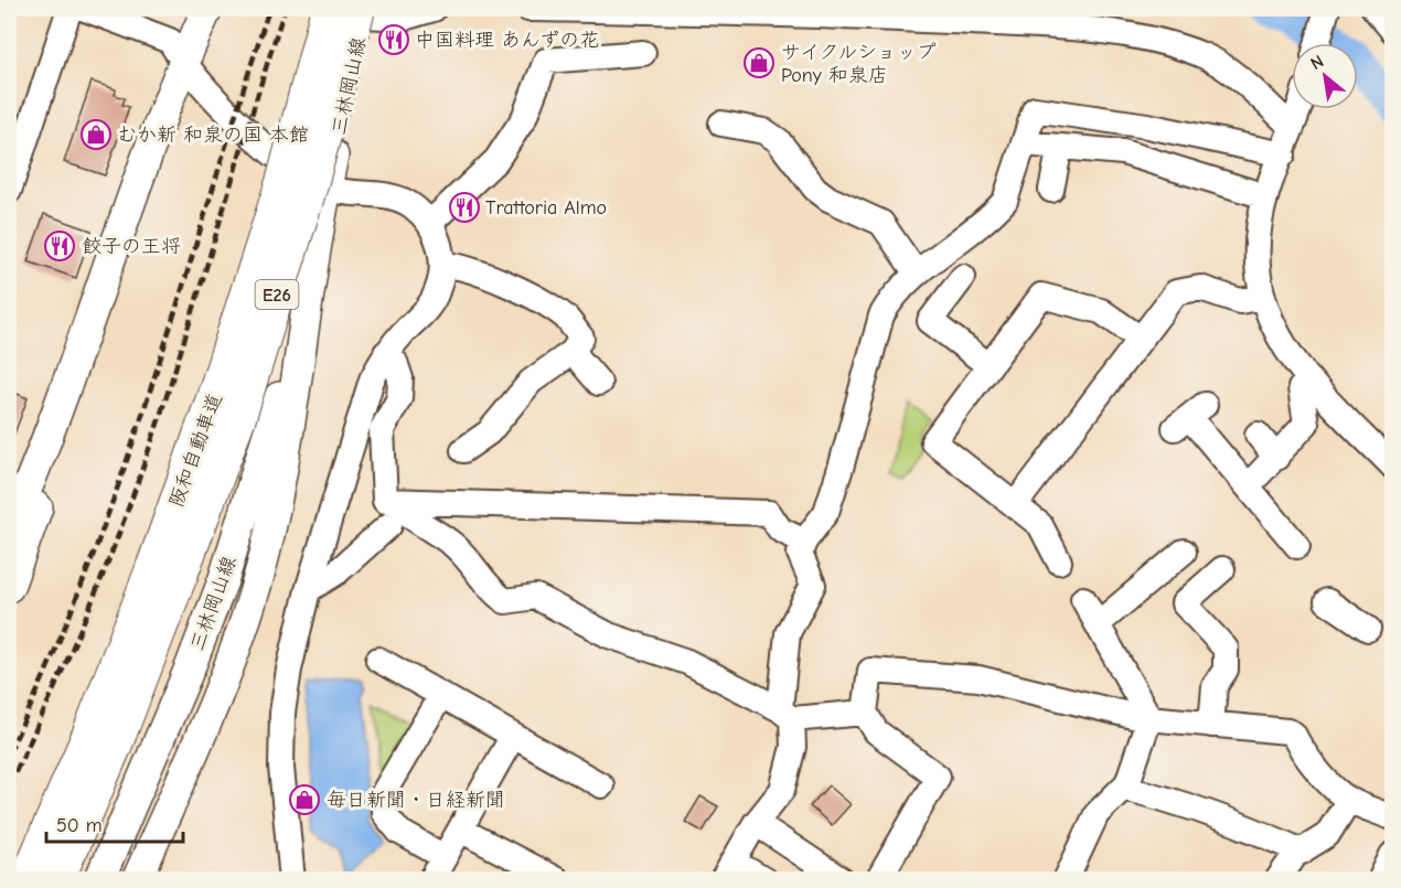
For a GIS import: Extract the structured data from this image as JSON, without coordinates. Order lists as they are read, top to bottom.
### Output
{
  "streets": {
    "highway": ["E26", "阪和自動車道"],
    "main road": ["三林岡山線"]
  },
  "crossings": [
    ["三林岡山線", "阪和自動車道"]
  ],
  "places": {
    "restaurant": ["中国料理 あんずの花", "Trattoria Almo", "餃子の王将"],
    "shop": ["サイクルショップ Pony 和泉店", "むか新 和泉の国 本館", "毎日新聞・日経新聞"]
  },
  "scale_bar": "50 m",
  "north": "top left"
}
